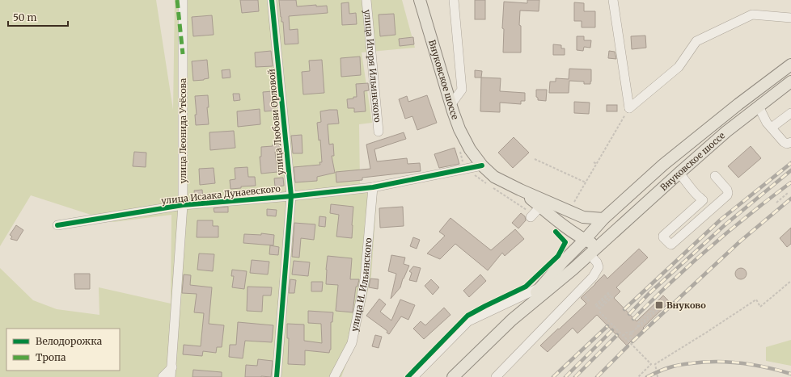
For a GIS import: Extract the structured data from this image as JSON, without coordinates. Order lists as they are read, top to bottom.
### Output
{
  "streets": {
    "main road": ["Внуковское шоссе"],
    "street": [
      "улица Игоря Ильинского",
      "улица Любови Орловой",
      "улица Леонида Утёсова",
      "улица Исаака Дунаевского",
      "улица И. Ильинского"
    ]
  },
  "crossings": [
    ["Внуковское шоссе", "улица Исаака Дунаевского"],
    ["улица Любови Орловой", "улица Исаака Дунаевского"],
    ["улица Леонида Утёсова", "улица Исаака Дунаевского"],
    ["улица Исаака Дунаевского", "улица И. Ильинского"]
  ],
  "places": {
    "transit": ["Внуково"]
  },
  "legend": ["Велодорожка", "Тропа"],
  "scale_bar": "50 m"
}
